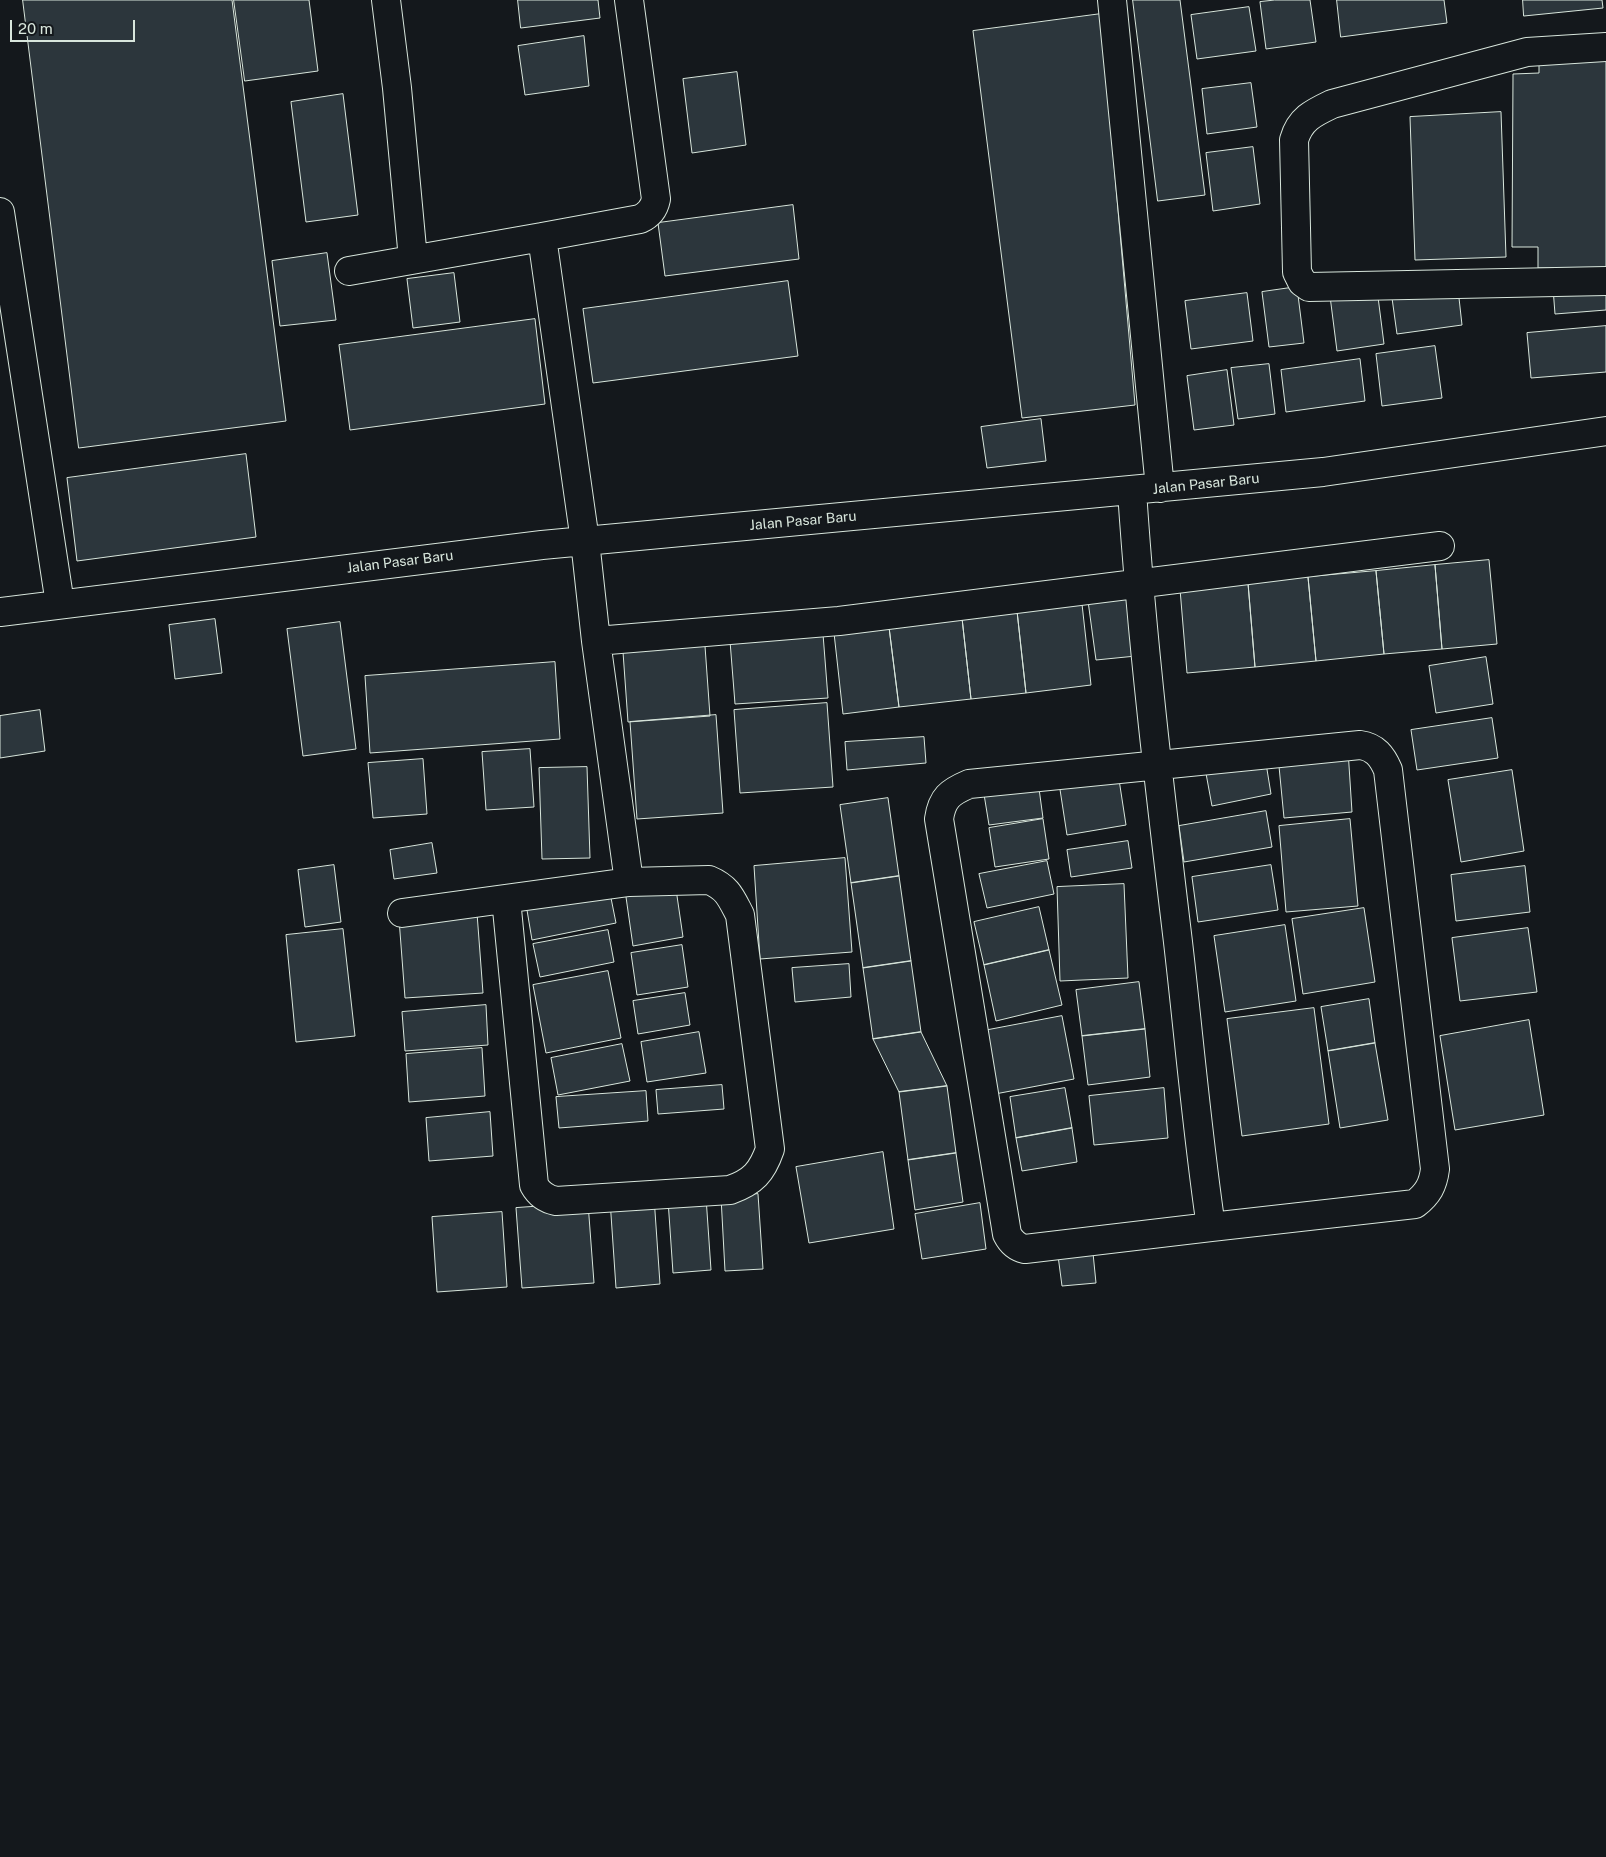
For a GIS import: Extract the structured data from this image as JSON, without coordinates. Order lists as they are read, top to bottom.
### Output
{
  "streets": {
    "street": ["Jalan Pasar Baru"]
  },
  "scale_bar": "20 m"
}
